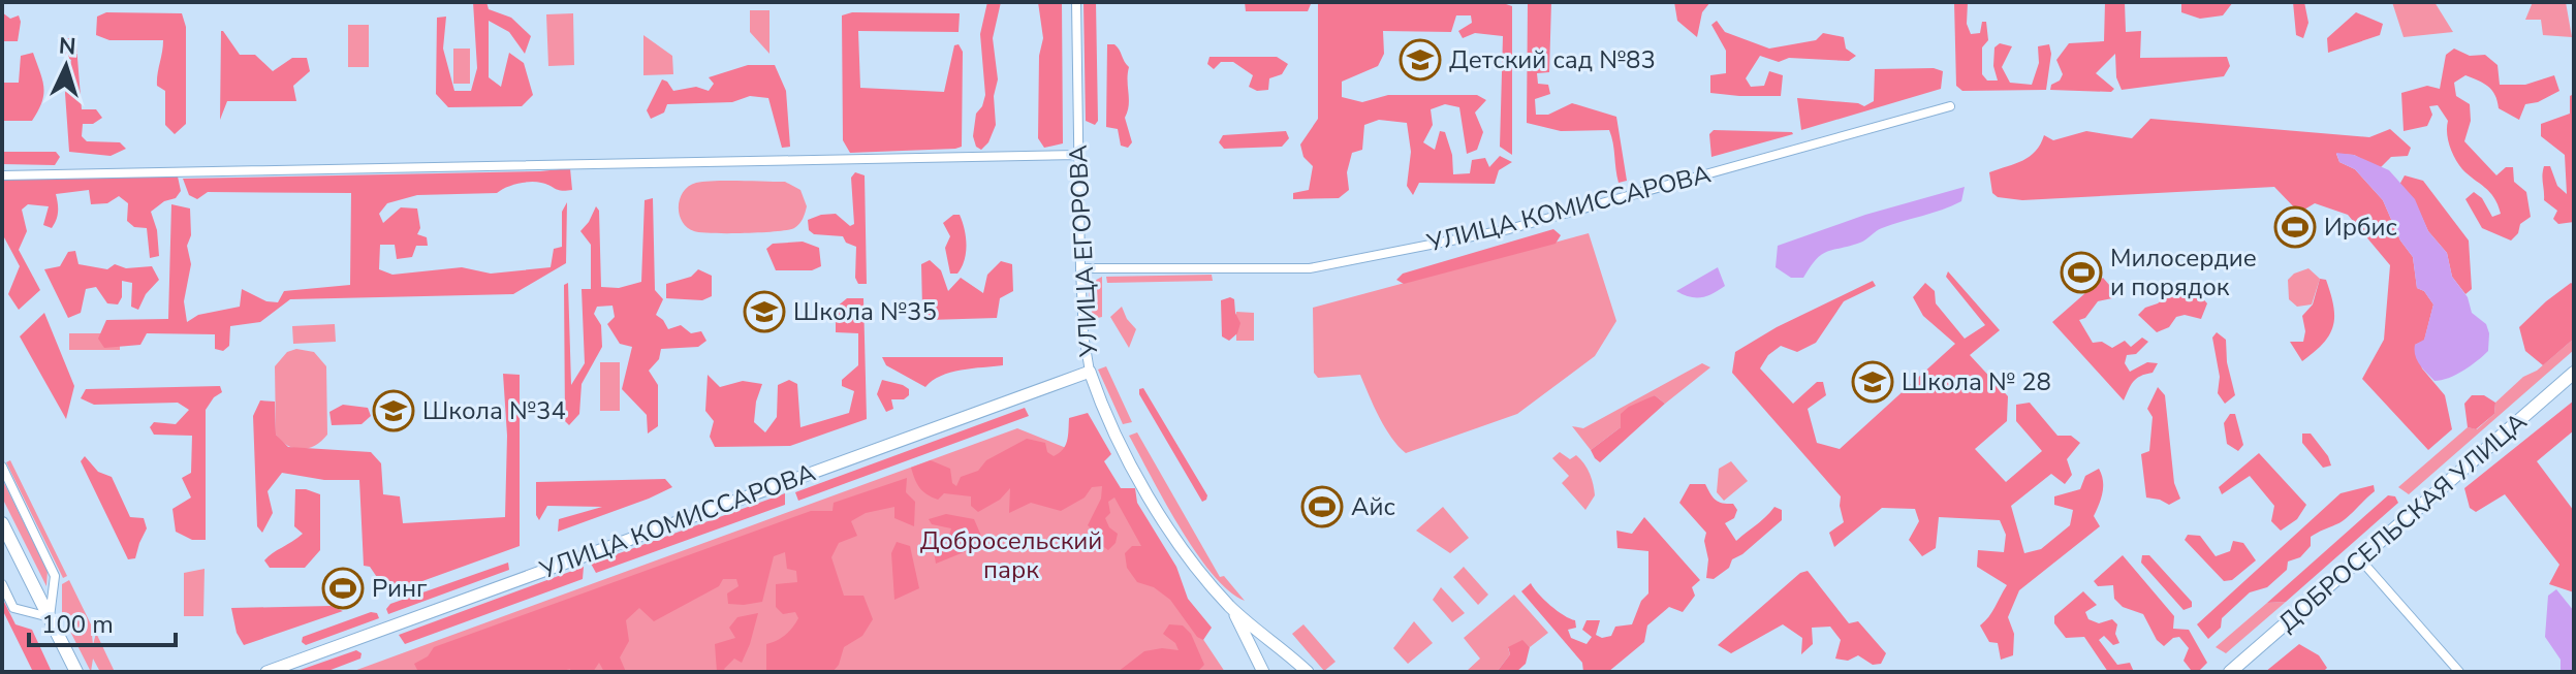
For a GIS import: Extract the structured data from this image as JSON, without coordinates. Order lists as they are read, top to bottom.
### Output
{
  "streets": {
    "main road": ["УЛИЦА КОМИССАРОВА", "УЛИЦА ЕГОРОВА", "ДОБРОСЕЛЬСКАЯ УЛИЦА"]
  },
  "crossings": [
    ["УЛИЦА КОМИССАРОВА", "УЛИЦА ЕГОРОВА"]
  ],
  "parks": ["Добросельский парк"],
  "places": {
    "school or university": [
      "Детский сад №83",
      "Школа №35",
      "Школа № 28",
      "Школа №34"
    ],
    "sports": [
      "Ирбис",
      "Милосердие и порядок",
      "Айс",
      "Ринг"
    ]
  },
  "scale_bar": "100 m",
  "north": "top"
}
